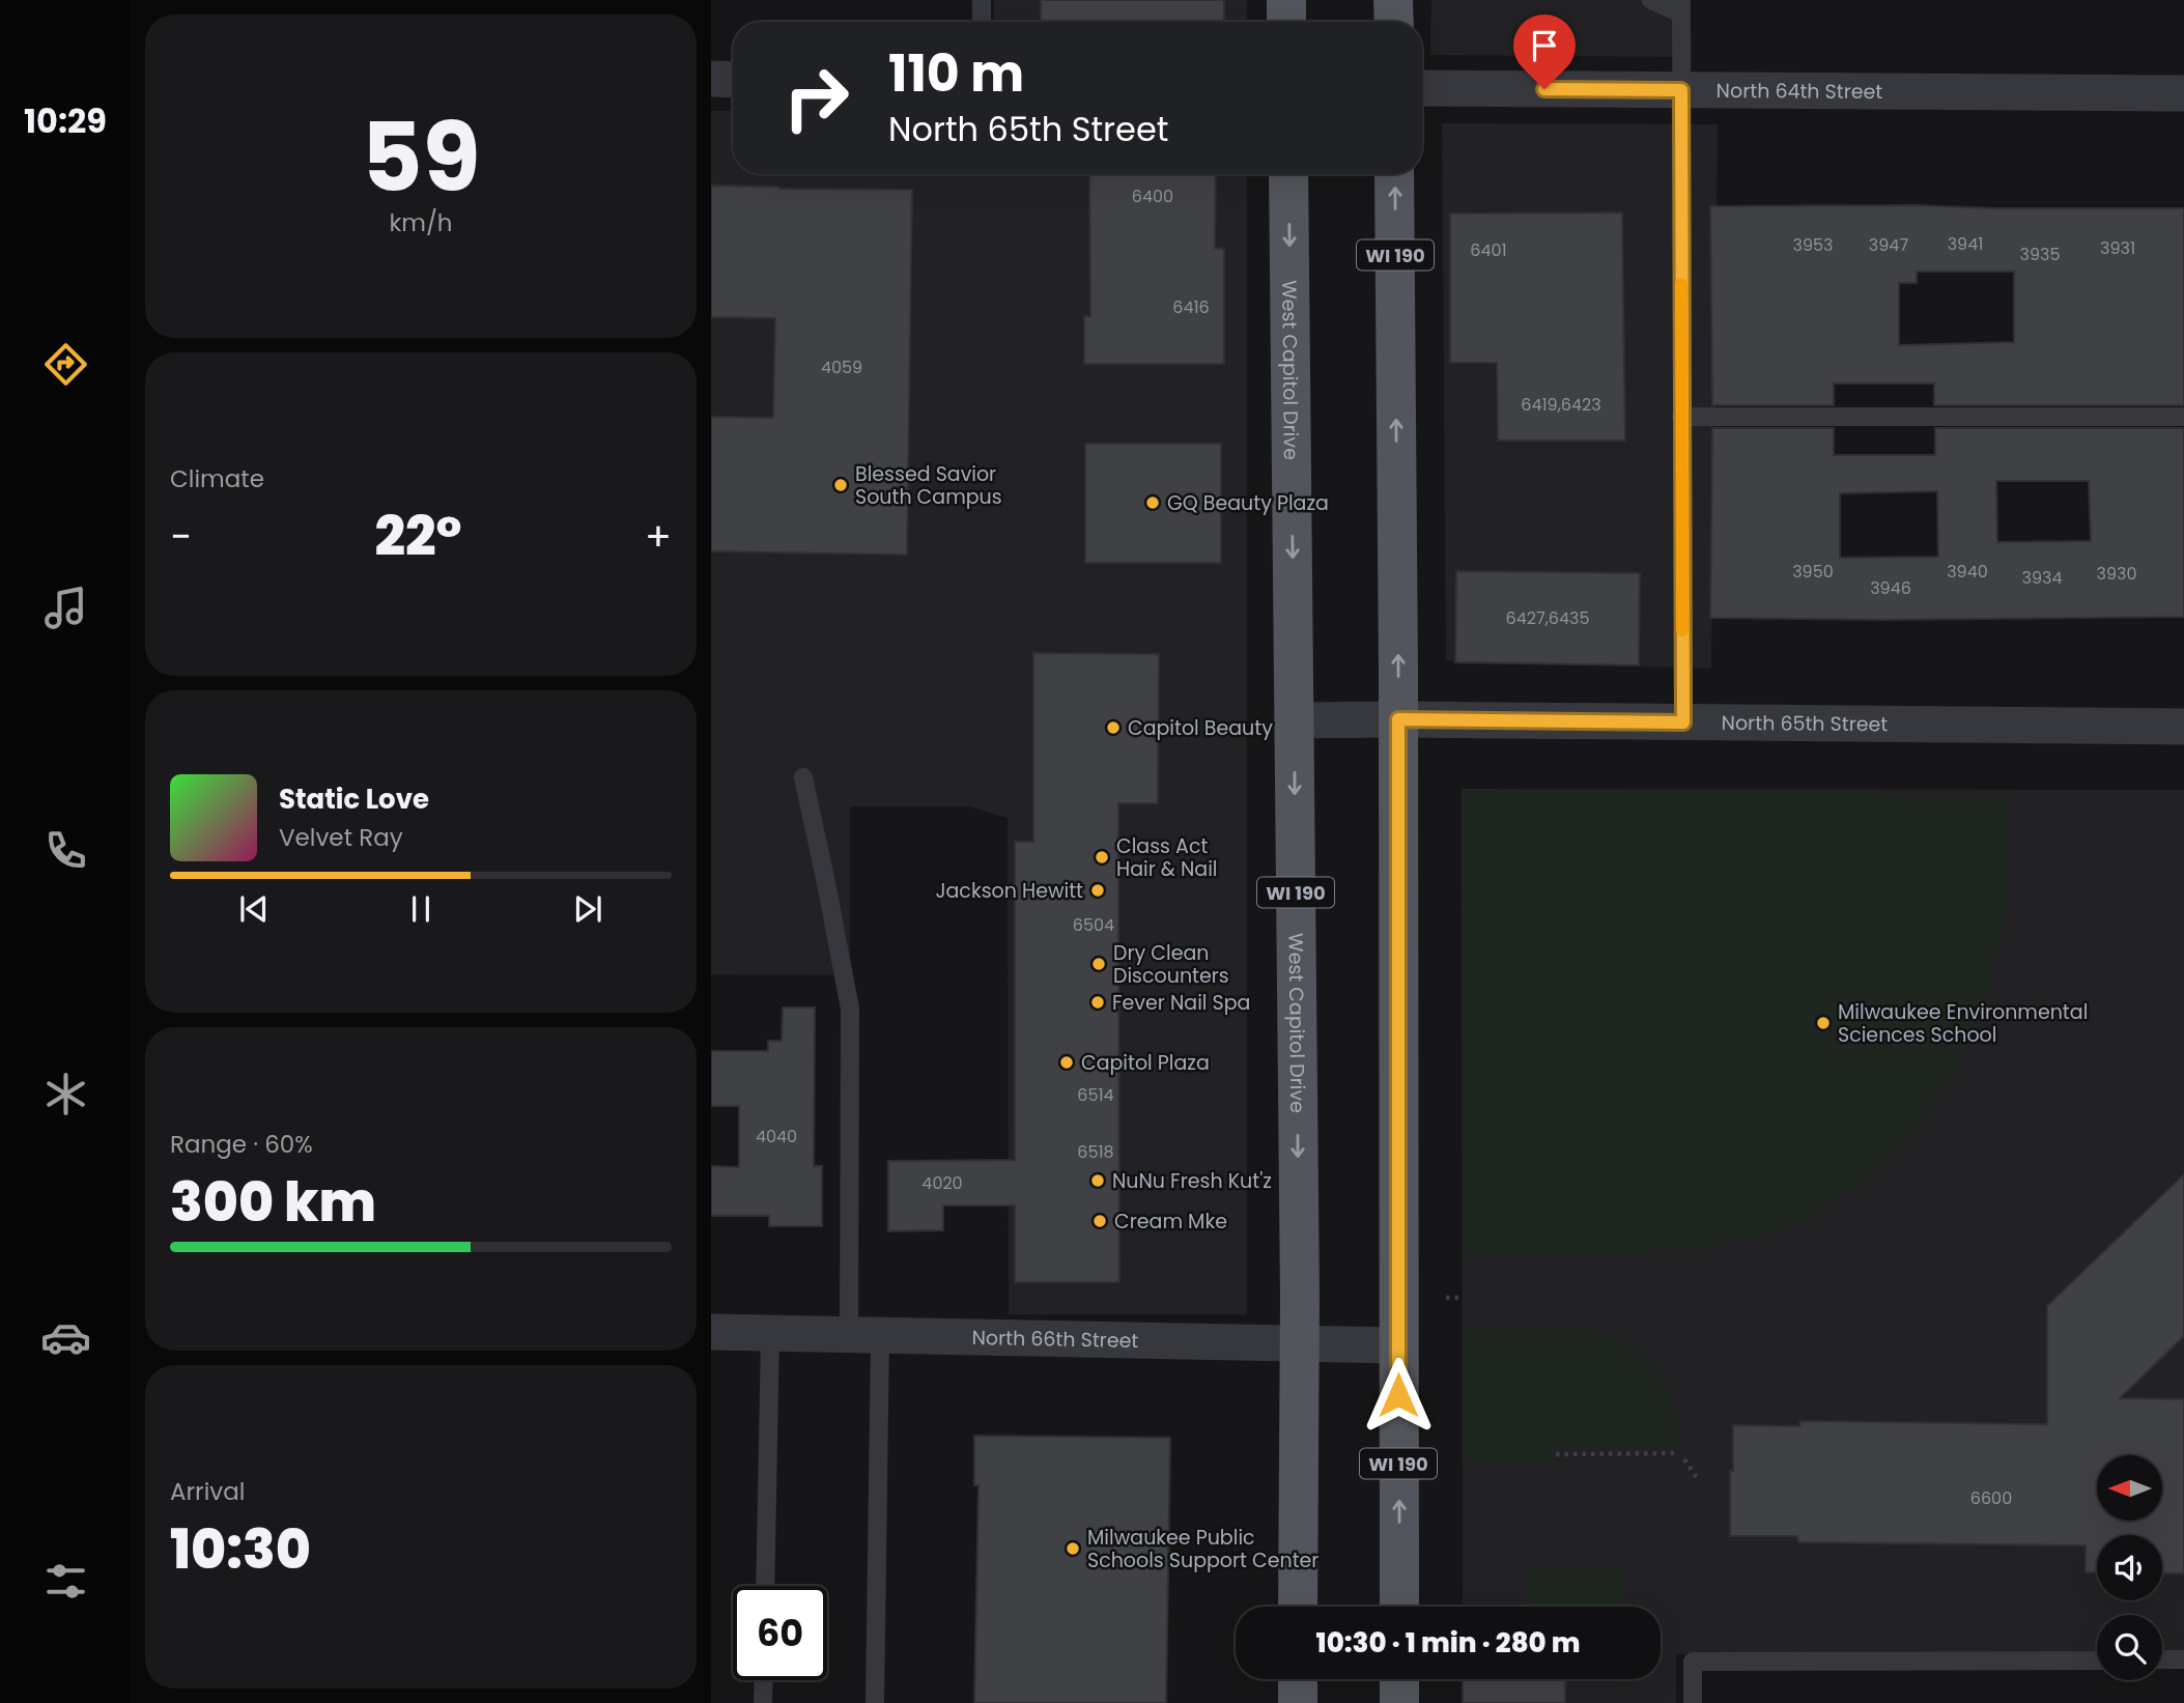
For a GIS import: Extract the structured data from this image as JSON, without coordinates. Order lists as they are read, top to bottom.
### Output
{
  "streets": {
    "main road": ["WI 190", "West Capitol Drive"],
    "street": ["North 64th Street", "North 65th Street", "North 66th Street"]
  },
  "crossings": [
    ["WI 190", "North 65th Street"],
    ["WI 190", "North 66th Street"],
    ["West Capitol Drive", "North 65th Street"],
    ["West Capitol Drive", "North 66th Street"]
  ],
  "places": [
    "Blessed Savior South Campus",
    "GQ Beauty Plaza",
    "Capitol Beauty",
    "Class Act Hair & Nail",
    "Jackson Hewitt",
    "Dry Clean Discounters",
    "Fever Nail Spa",
    "Milwaukee Environmental Sciences School",
    "Capitol Plaza",
    "NuNu Fresh Kut'z",
    "Cream Mke",
    "Milwaukee Public Schools Support Center"
  ],
  "house_numbers": [
    "6400",
    "3941",
    "3953",
    "3947",
    "3931",
    "6401",
    "3935",
    "6416",
    "4059",
    "6419,6423",
    "3950",
    "3940",
    "3930",
    "3934",
    "3946",
    "6427,6435",
    "6504",
    "6514",
    "4040",
    "6518",
    "4020",
    "6600"
  ],
  "north": "left",
  "page": {
    "tabs": "10:29",
    "tile": [
      ["59", "km/h"],
      "Climate",
      ["Range · 60%", "300 km"],
      ["Arrival", "10:30"]
    ],
    "turn": ["110 m", "North 65th Street"],
    "heat": ["−", "22°", "+"],
    "song": ["Static Love", "Velvet Ray"],
    "limit": "60",
    "trip": "10:30 · 1 min · 280 m"
  }
}
